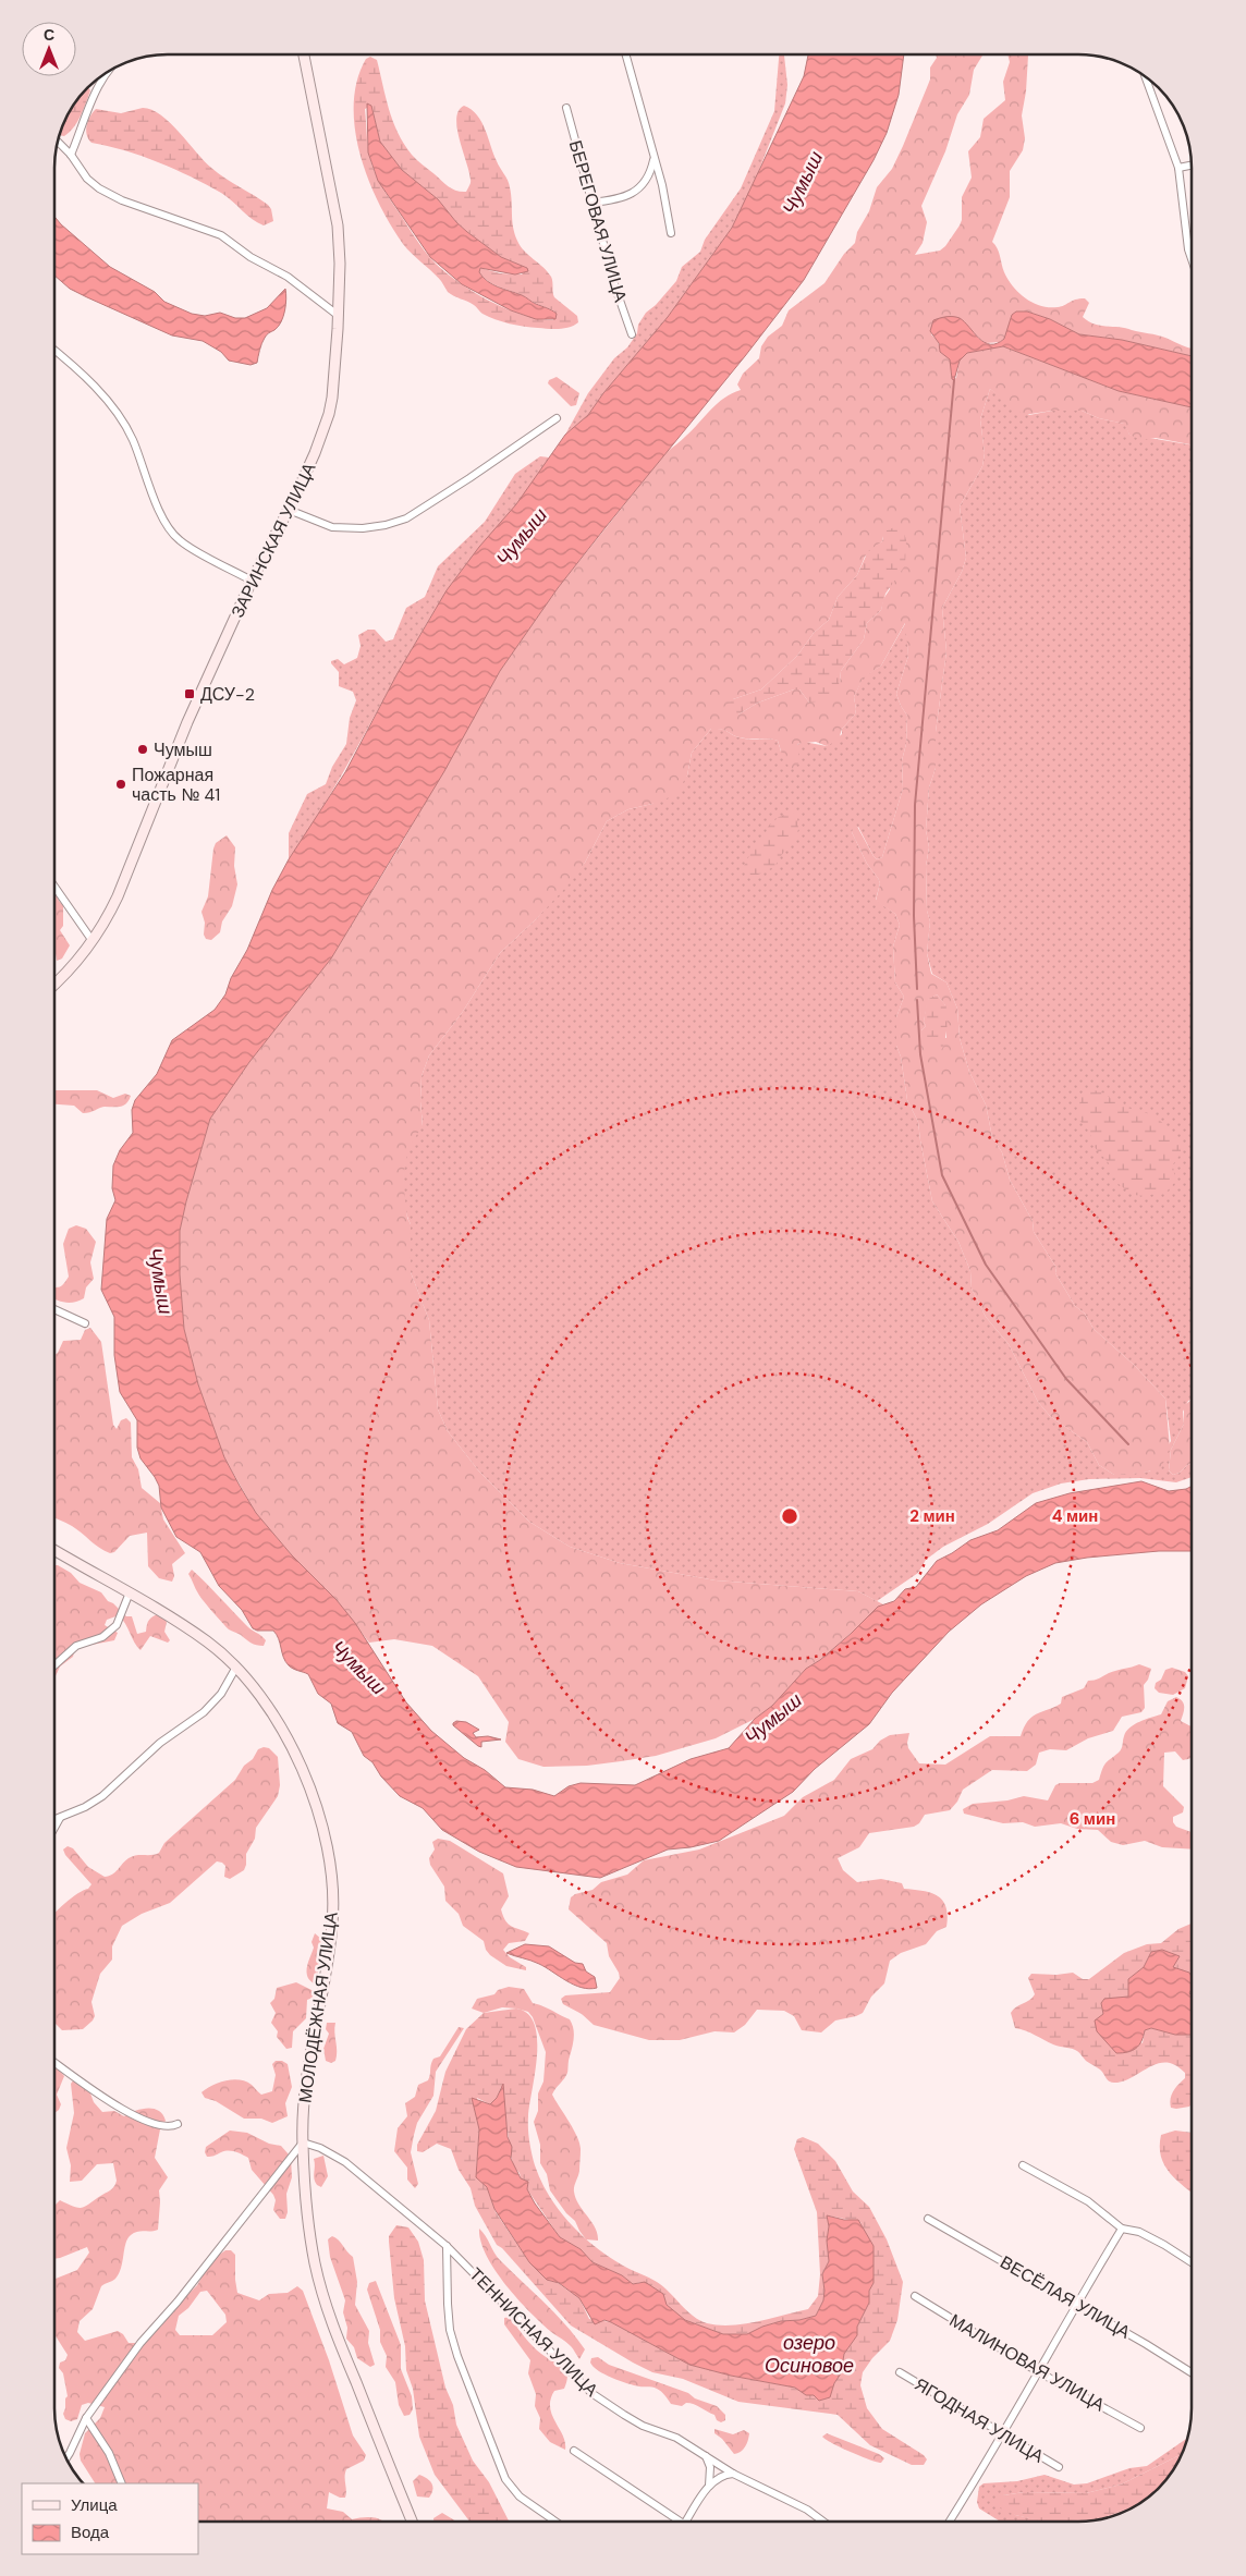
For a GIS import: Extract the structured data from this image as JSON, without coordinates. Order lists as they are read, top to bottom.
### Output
{
  "streets": {
    "street": [
      "БЕРЕГОВАЯ УЛИЦА",
      "ЗАРИНСКАЯ УЛИЦА",
      "МОЛОДЁЖНАЯ УЛИЦА",
      "ВЕСЁЛАЯ УЛИЦА",
      "ТЕННИСНАЯ УЛИЦА",
      "МАЛИНОВАЯ УЛИЦА",
      "ЯГОДНАЯ УЛИЦА"
    ]
  },
  "crossings": [
    ["МОЛОДЁЖНАЯ УЛИЦА", "ТЕННИСНАЯ УЛИЦА"]
  ],
  "water": ["Чумыш", "озеро Осиновое"],
  "places": {
    "transit": ["ДСУ-2"],
    "other": ["Чумыш", "Пожарная часть № 41"]
  },
  "legend": ["Улица", "Вода"],
  "north": "top",
  "rings": ["2 мин", "4 мин", "6 мин"]
}
